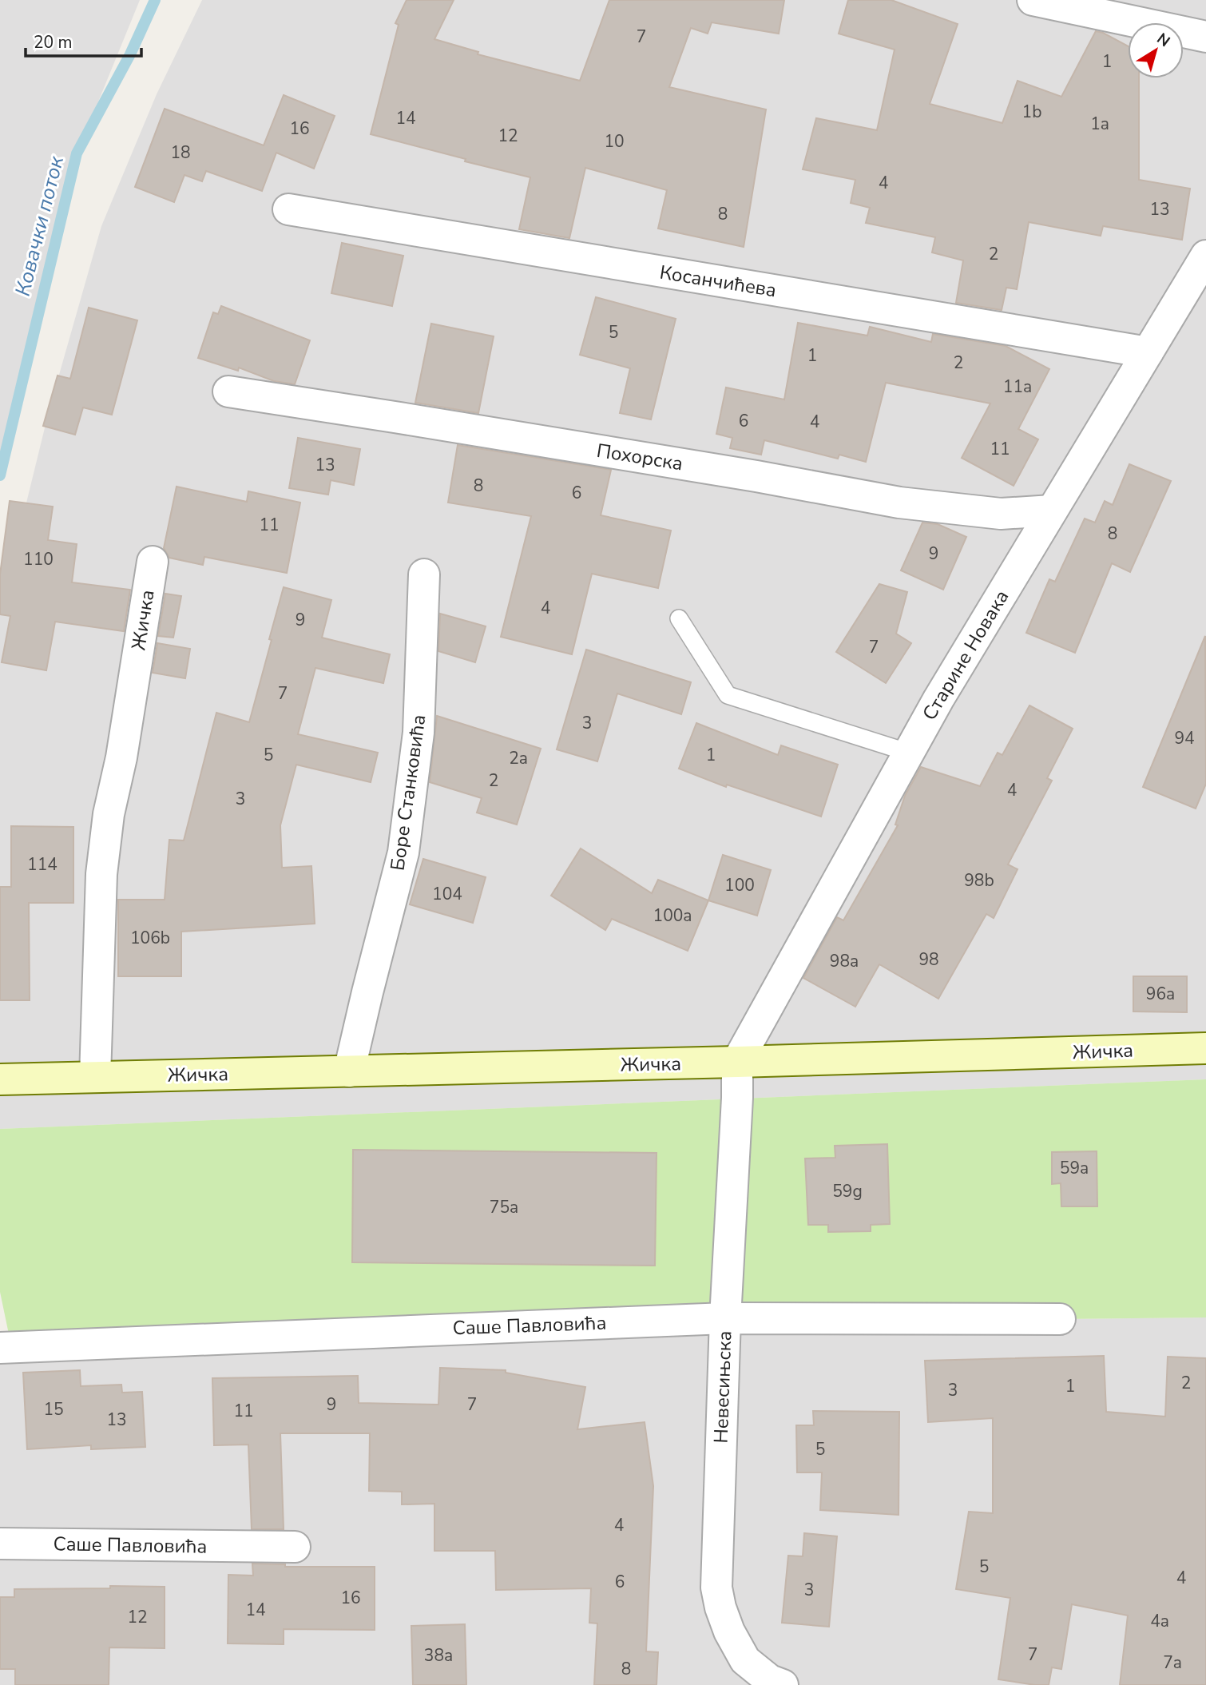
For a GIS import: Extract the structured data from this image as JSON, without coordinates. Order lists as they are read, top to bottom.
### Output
{
  "streets": {
    "main road": ["Жичка"],
    "street": [
      "Косанчићева",
      "Похорска",
      "Старине Новака",
      "Боре Станковића",
      "Саше Павловића",
      "Невесињска"
    ]
  },
  "crossings": [
    ["Косанчићева", "Старине Новака"],
    ["Похорска", "Старине Новака"],
    ["Жичка", "Старине Новака"],
    ["Жичка", "Боре Станковића"],
    ["Жичка", "Невесињска"],
    ["Старине Новака", "Невесињска"],
    ["Саше Павловића", "Невесињска"]
  ],
  "water": ["Ковачки поток"],
  "house_numbers": [
    "7",
    "1",
    "1b",
    "14",
    "1a",
    "16",
    "12",
    "10",
    "18",
    "4",
    "13",
    "8",
    "2",
    "5",
    "1",
    "2",
    "11a",
    "6",
    "4",
    "11",
    "13",
    "8",
    "6",
    "11",
    "8",
    "9",
    "110",
    "4",
    "9",
    "7",
    "7",
    "3",
    "94",
    "5",
    "1",
    "2a",
    "2",
    "4",
    "3",
    "114",
    "98b",
    "100",
    "104",
    "100a",
    "106b",
    "98",
    "98a",
    "96a",
    "59a",
    "59g",
    "75a",
    "2",
    "1",
    "3",
    "9",
    "7",
    "15",
    "11",
    "13",
    "5",
    "4",
    "5",
    "4",
    "6",
    "3",
    "16",
    "14",
    "12",
    "4a",
    "7",
    "38a",
    "7a",
    "8"
  ],
  "scale_bar": "20 m",
  "north": "top right"
}
